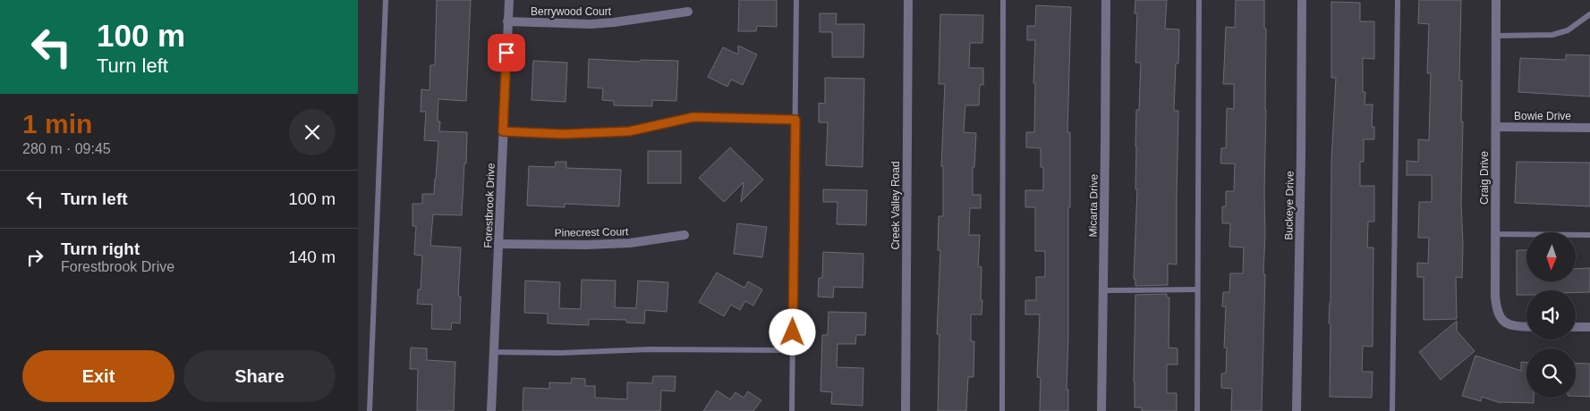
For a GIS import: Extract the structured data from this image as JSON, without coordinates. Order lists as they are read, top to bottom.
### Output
{
  "streets": {
    "street": [
      "Berrywood Court",
      "Bowie Drive",
      "Craig Drive",
      "Forestbrook Drive",
      "Creek Valley Road",
      "Micarta Drive",
      "Buckeye Drive",
      "Pinecrest Court"
    ]
  },
  "crossings": [
    ["Berrywood Court", "Forestbrook Drive"],
    ["Bowie Drive", "Craig Drive"],
    ["Forestbrook Drive", "Pinecrest Court"]
  ],
  "north": "bottom",
  "page": {
    "turn": ["100 m", "Turn left"],
    "heading": ["1 min", "280 m · 09:45"],
    "list": [
      {
        "name": "Turn left",
        "value": "100 m"
      },
      {
        "name": "Turn right",
        "note": "Forestbrook Drive",
        "value": "140 m"
      }
    ],
    "buttons": ["Exit", "Share"]
  }
}
